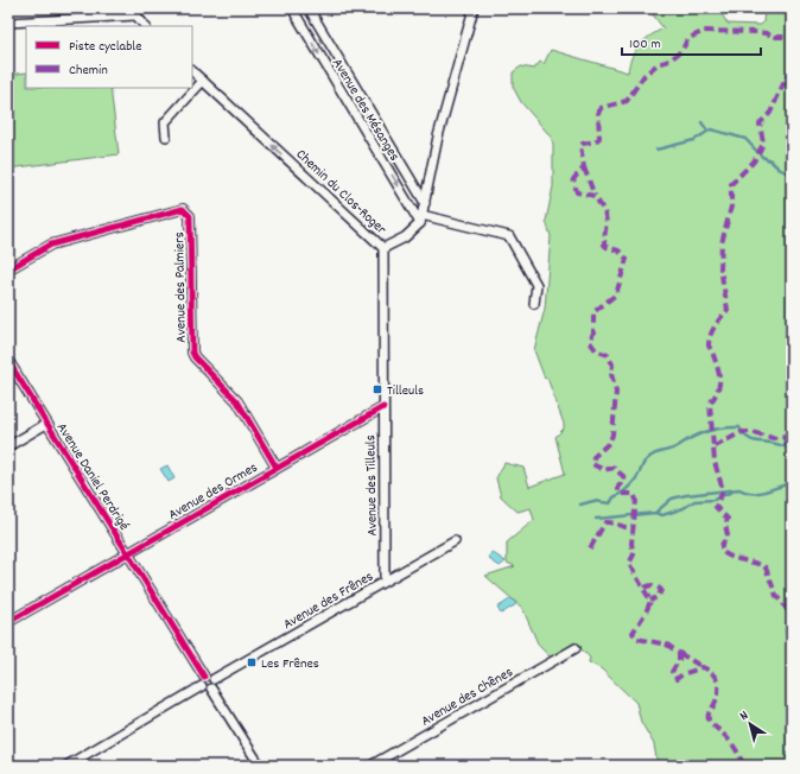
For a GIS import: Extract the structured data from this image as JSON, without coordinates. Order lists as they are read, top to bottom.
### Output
{
  "streets": {
    "street": [
      "Avenue des Mésanges",
      "Chemin du Clos-Roger",
      "Avenue des Palmiers",
      "Avenue Daniel Perdrigé",
      "Avenue des Tilleuls",
      "Avenue des Ormes",
      "Avenue des Frênes",
      "Avenue des Chênes"
    ]
  },
  "crossings": [
    ["Avenue des Mésanges", "Chemin du Clos-Roger"],
    ["Chemin du Clos-Roger", "Avenue des Tilleuls"],
    ["Avenue des Palmiers", "Avenue des Ormes"],
    ["Avenue Daniel Perdrigé", "Avenue des Ormes"],
    ["Avenue Daniel Perdrigé", "Avenue des Frênes"],
    ["Avenue des Tilleuls", "Avenue des Ormes"],
    ["Avenue des Tilleuls", "Avenue des Frênes"]
  ],
  "one_way": ["Chemin du Clos-Roger"],
  "places": {
    "transit": ["Tilleuls", "Les Frênes"]
  },
  "legend": ["Piste cyclable", "Chemin"],
  "scale_bar": "100 m",
  "north": "top left"
}
